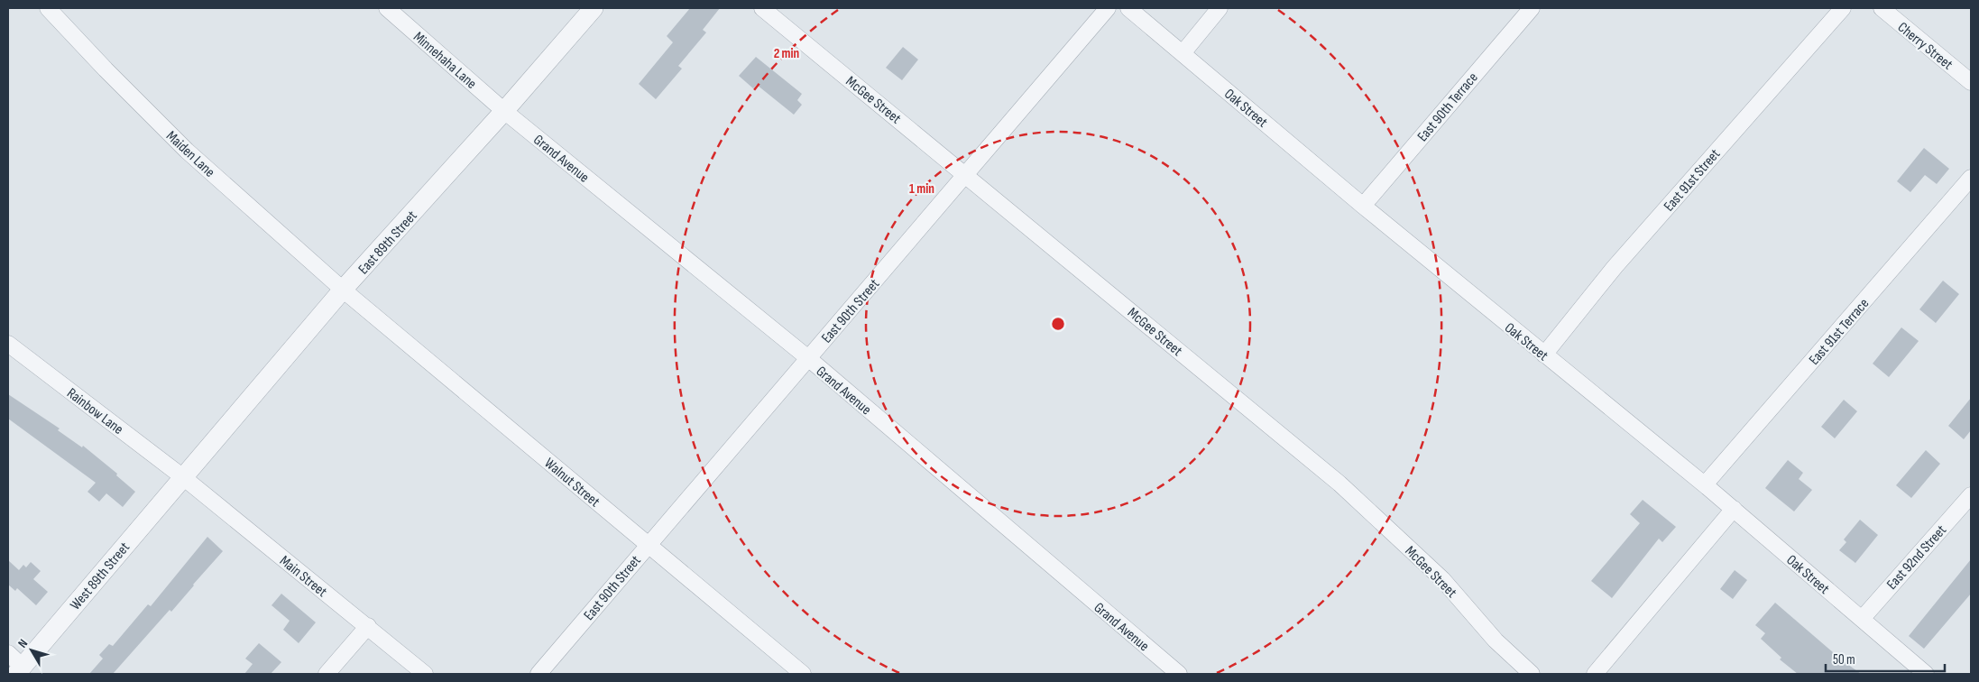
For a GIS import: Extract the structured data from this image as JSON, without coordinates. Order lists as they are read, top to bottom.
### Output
{
  "streets": {
    "street": [
      "Cherry Street",
      "Minnehaha Lane",
      "McGee Street",
      "East 90th Terrace",
      "Oak Street",
      "Maiden Lane",
      "Grand Avenue",
      "East 91st Street",
      "East 89th Street",
      "East 90th Street",
      "East 91st Terrace",
      "Rainbow Lane",
      "Walnut Street",
      "East 92nd Street",
      "West 89th Street",
      "Main Street"
    ]
  },
  "crossings": [
    ["Minnehaha Lane", "Grand Avenue"],
    ["Minnehaha Lane", "East 89th Street"],
    ["McGee Street", "East 90th Street"],
    ["East 90th Terrace", "Oak Street"],
    ["Oak Street", "East 91st Street"],
    ["Oak Street", "East 91st Terrace"],
    ["Oak Street", "East 92nd Street"],
    ["Maiden Lane", "East 89th Street"],
    ["Maiden Lane", "Walnut Street"],
    ["Grand Avenue", "East 89th Street"],
    ["Grand Avenue", "East 90th Street"],
    ["East 89th Street", "Rainbow Lane"],
    ["East 89th Street", "Walnut Street"],
    ["East 89th Street", "West 89th Street"],
    ["East 89th Street", "Main Street"],
    ["East 90th Street", "Walnut Street"],
    ["Rainbow Lane", "West 89th Street"],
    ["Rainbow Lane", "Main Street"],
    ["West 89th Street", "Main Street"]
  ],
  "scale_bar": "50 m",
  "north": "top left",
  "rings": ["2 min", "1 min"]
}
